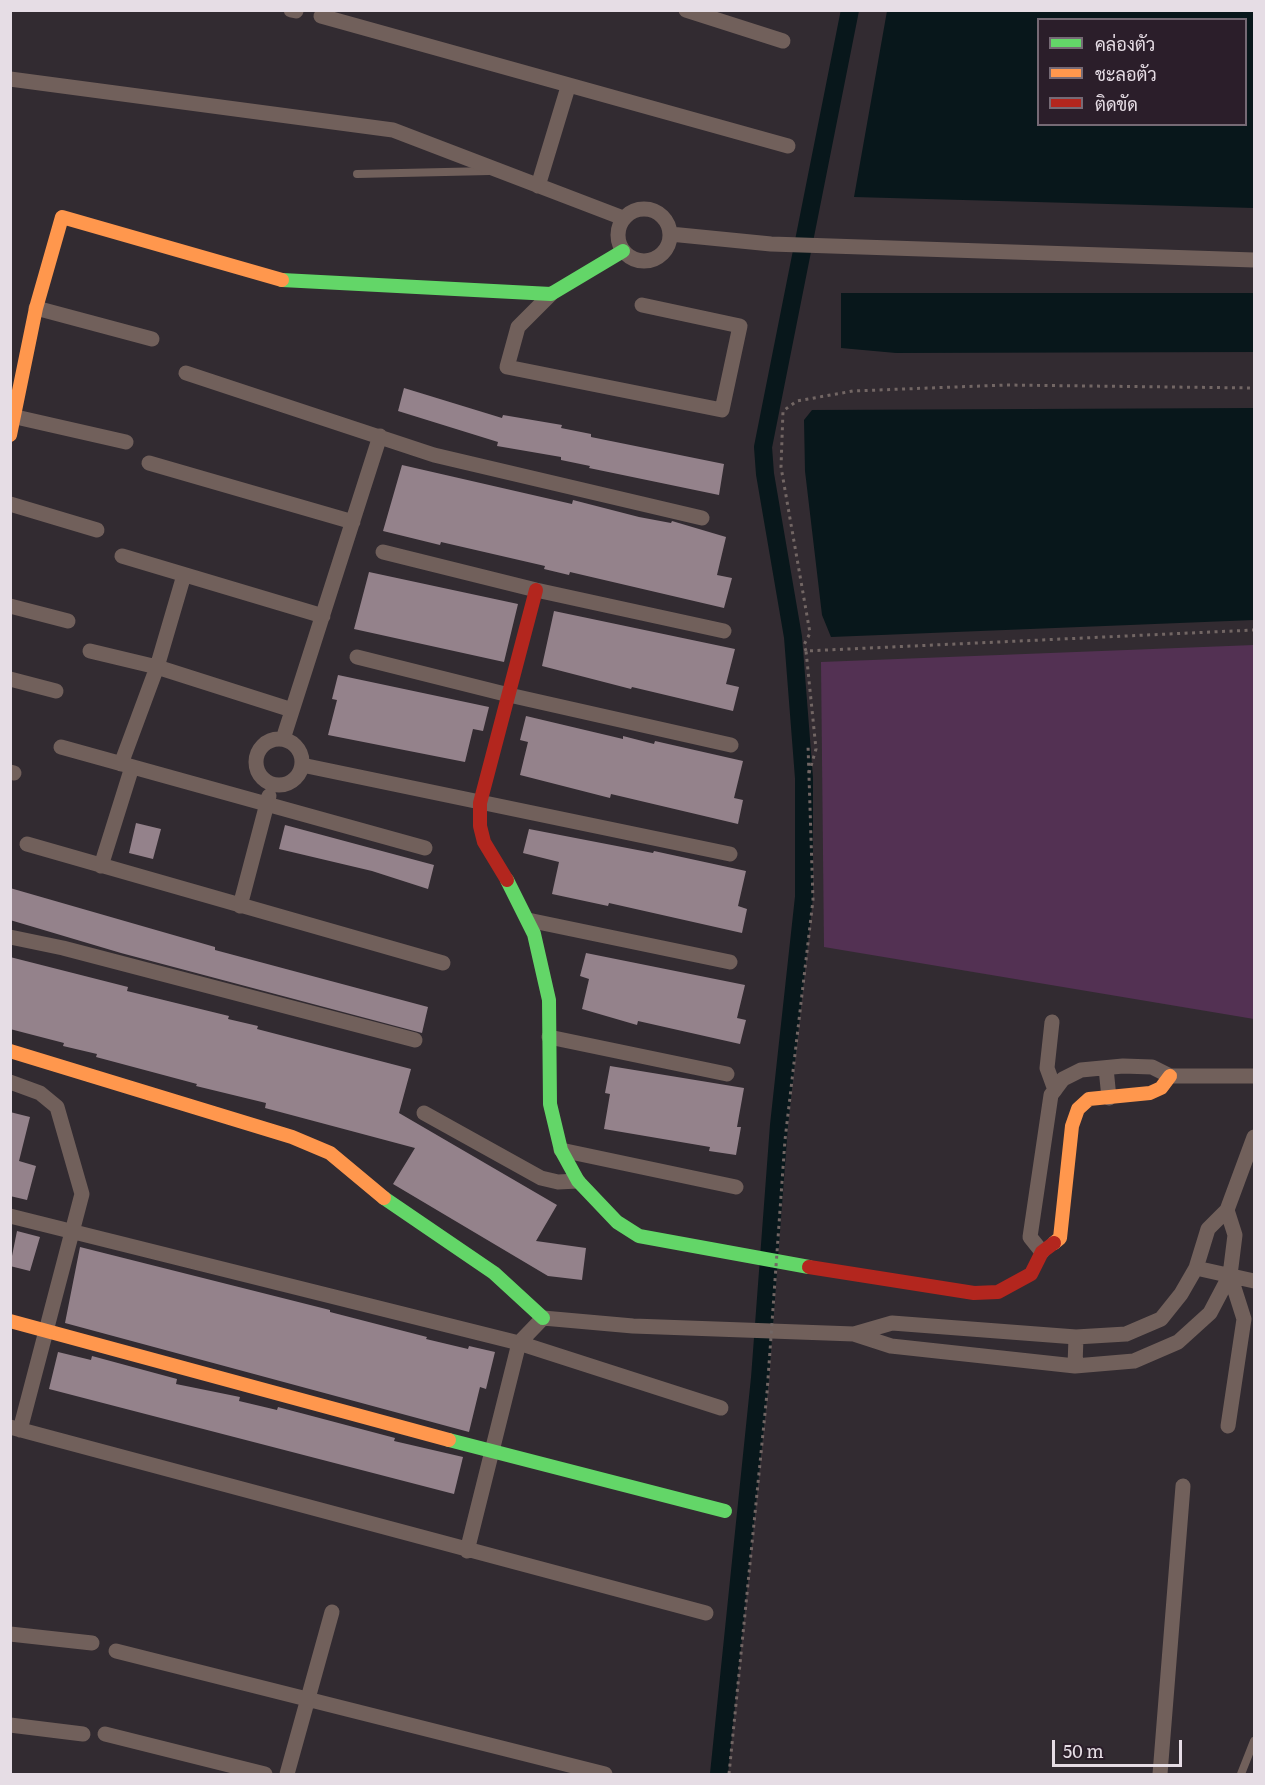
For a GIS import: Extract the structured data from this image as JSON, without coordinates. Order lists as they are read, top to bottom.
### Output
{
  "legend": ["คล่องตัว", "ชะลอตัว", "ติดขัด"],
  "scale_bar": "50 m"
}
